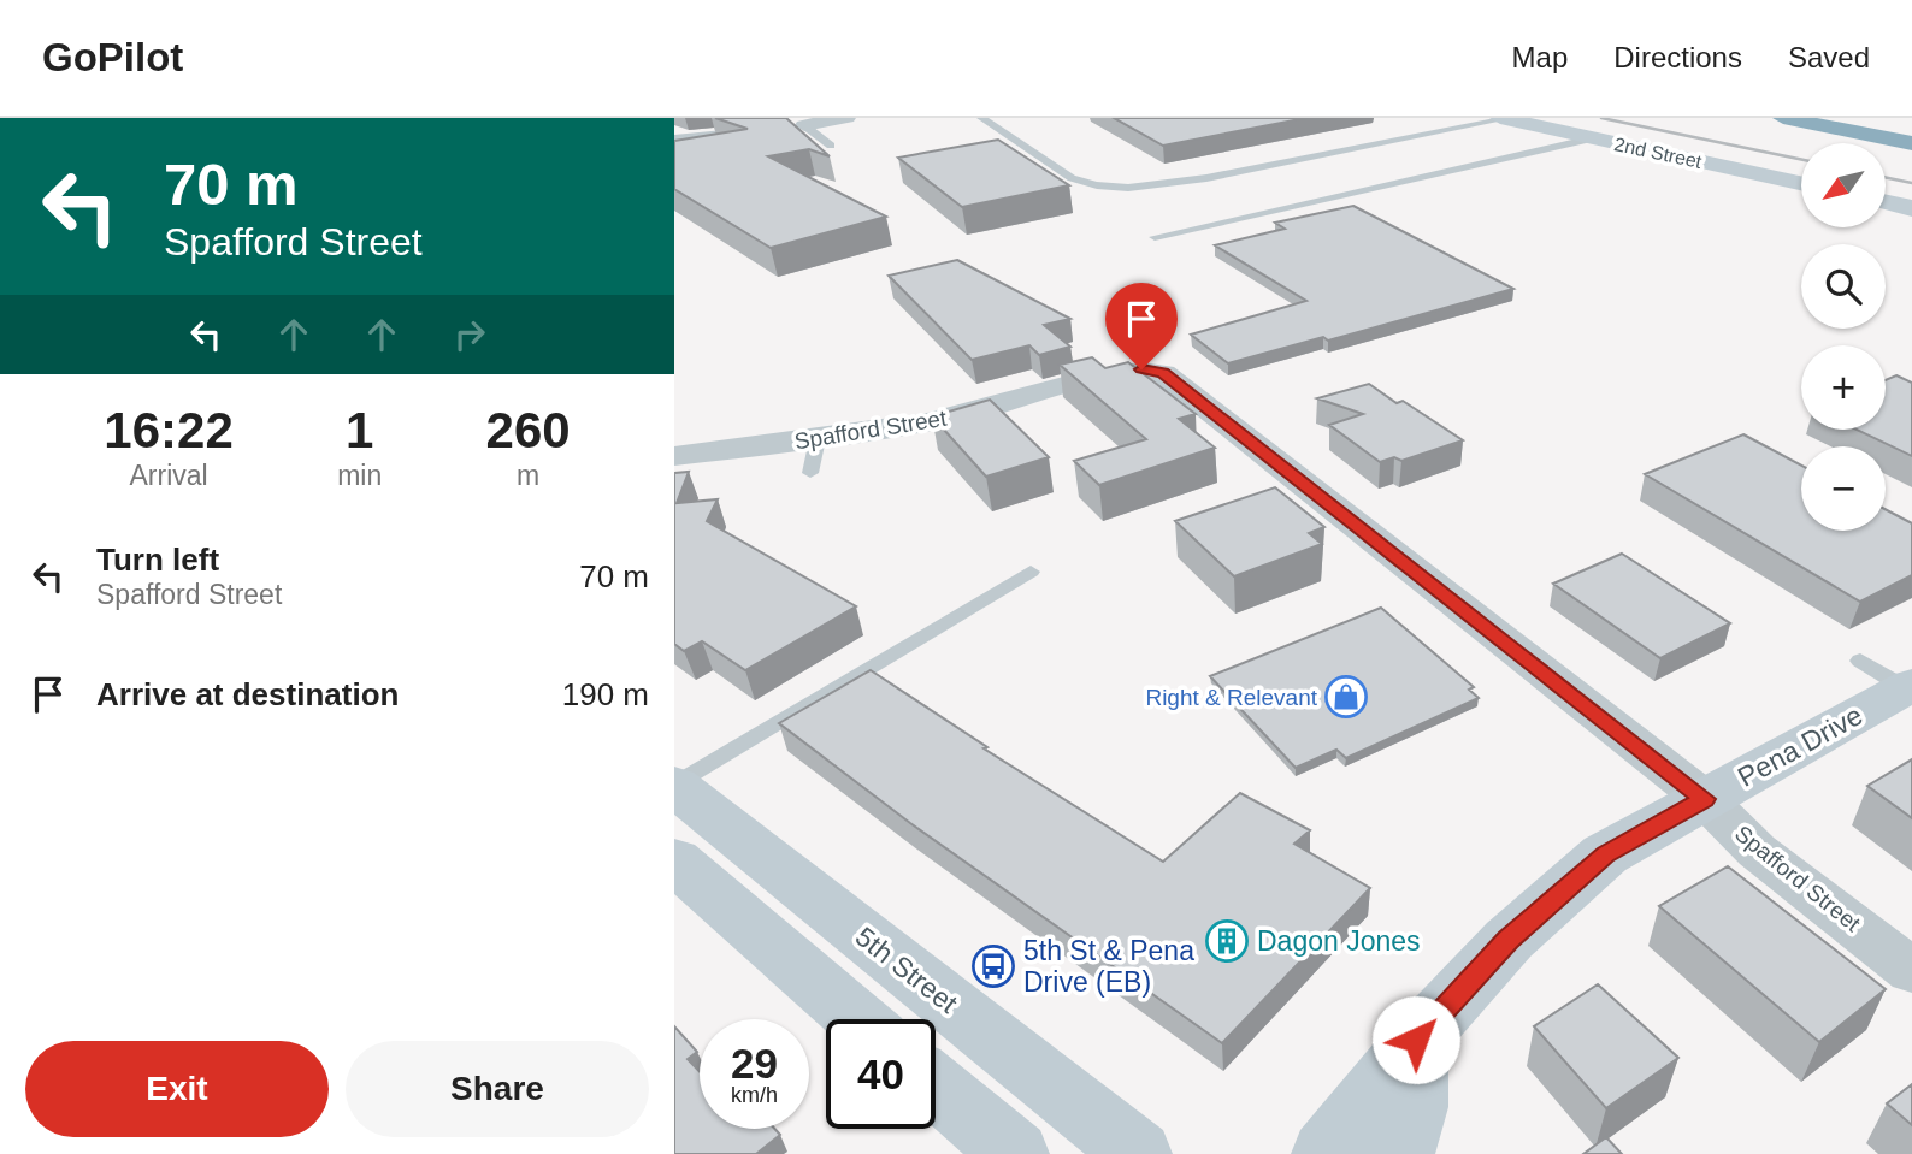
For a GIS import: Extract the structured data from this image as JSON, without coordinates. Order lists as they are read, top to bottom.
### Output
{
  "streets": {
    "street": [
      "2nd Street",
      "Spafford Street",
      "Pena Drive",
      "5th Street"
    ]
  },
  "crossings": [
    ["Spafford Street", "Pena Drive"]
  ],
  "places": {
    "shop": ["Right & Relevant"],
    "building": ["Dagon Jones"],
    "bus stop": ["5th St & Pena Drive (EB)"]
  },
  "north": "bottom left",
  "page": {
    "header": "GoPilot",
    "nav": ["Map", "Directions", "Saved"],
    "turn": ["70 m", "Spafford Street"],
    "map_buttons": ["+", "−"],
    "eta": [
      "16:22",
      "Arrival",
      "1",
      "min",
      "260",
      "m"
    ],
    "list": [
      {
        "name": "Turn left",
        "note": "Spafford Street",
        "value": "70 m"
      },
      {
        "name": "Arrive at destination",
        "value": "190 m"
      }
    ],
    "speed": "29 km/h",
    "limit": "40",
    "buttons": ["Exit", "Share"]
  }
}
